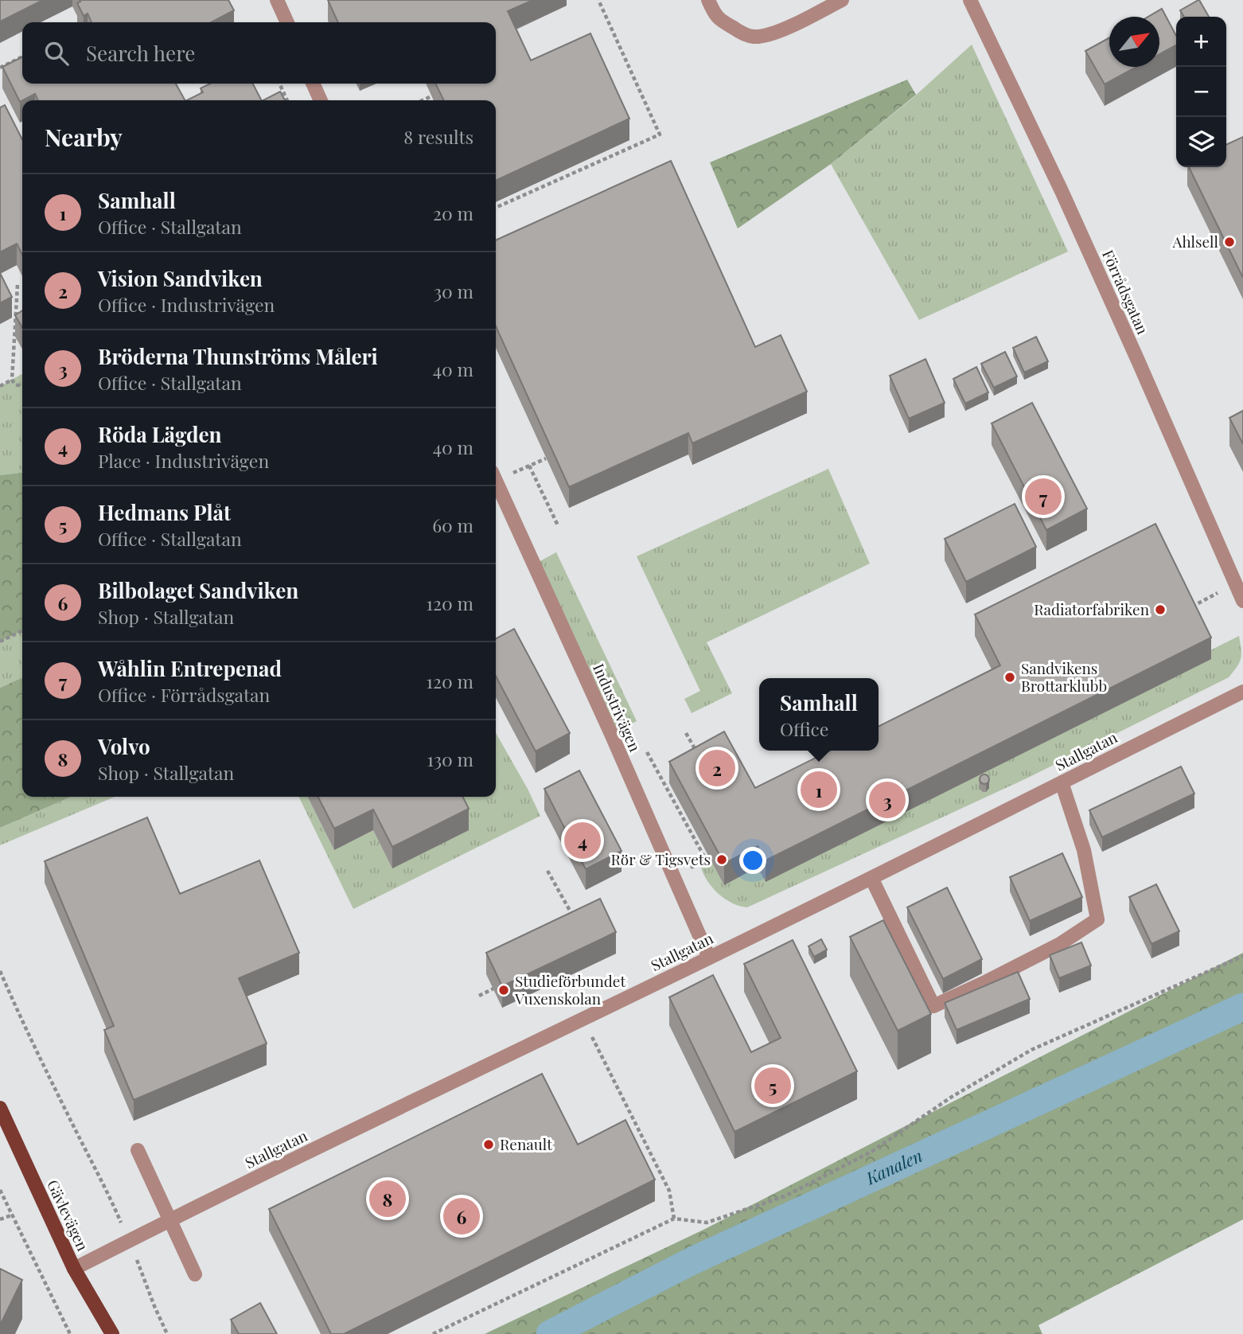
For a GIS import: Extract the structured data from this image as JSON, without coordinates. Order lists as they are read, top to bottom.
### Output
{
  "streets": {
    "main road": ["Gävlevägen"],
    "street": ["Förrådsgatan", "Industrivägen", "Stallgatan"]
  },
  "crossings": [
    ["Industrivägen", "Stallgatan"],
    ["Stallgatan", "Gävlevägen"]
  ],
  "water": ["Kanalen"],
  "places": [
    "Ahlsell",
    "Radiatorfabriken",
    "Sandvikens Brottarklubb",
    "Rör & Tigsvets",
    "Studieförbundet Vuxenskolan",
    "Renault"
  ],
  "north": "top right",
  "page": {
    "map_buttons": ["+", "−"],
    "search": "Search here",
    "heading": ["Nearby", "8 results"],
    "list": [
      {
        "mark": "1",
        "name": "Samhall",
        "note": "Office · Stallgatan",
        "value": "20 m"
      },
      {
        "mark": "2",
        "name": "Vision Sandviken",
        "note": "Office · Industrivägen",
        "value": "30 m"
      },
      {
        "mark": "3",
        "name": "Bröderna Thunströms Måleri",
        "note": "Office · Stallgatan",
        "value": "40 m"
      },
      {
        "mark": "4",
        "name": "Röda Lägden",
        "note": "Place · Industrivägen",
        "value": "40 m"
      },
      {
        "mark": "5",
        "name": "Hedmans Plåt",
        "note": "Office · Stallgatan",
        "value": "60 m"
      },
      {
        "mark": "6",
        "name": "Bilbolaget Sandviken",
        "note": "Shop · Stallgatan",
        "value": "120 m"
      },
      {
        "mark": "7",
        "name": "Wåhlin Entrepenad",
        "note": "Office · Förrådsgatan",
        "value": "120 m"
      },
      {
        "mark": "8",
        "name": "Volvo",
        "note": "Shop · Stallgatan",
        "value": "130 m"
      }
    ],
    "pins": [
      "7",
      "2",
      "1",
      "3",
      "4",
      "5",
      "8",
      "6"
    ],
    "popup": ["Samhall", "Office"]
  }
}
